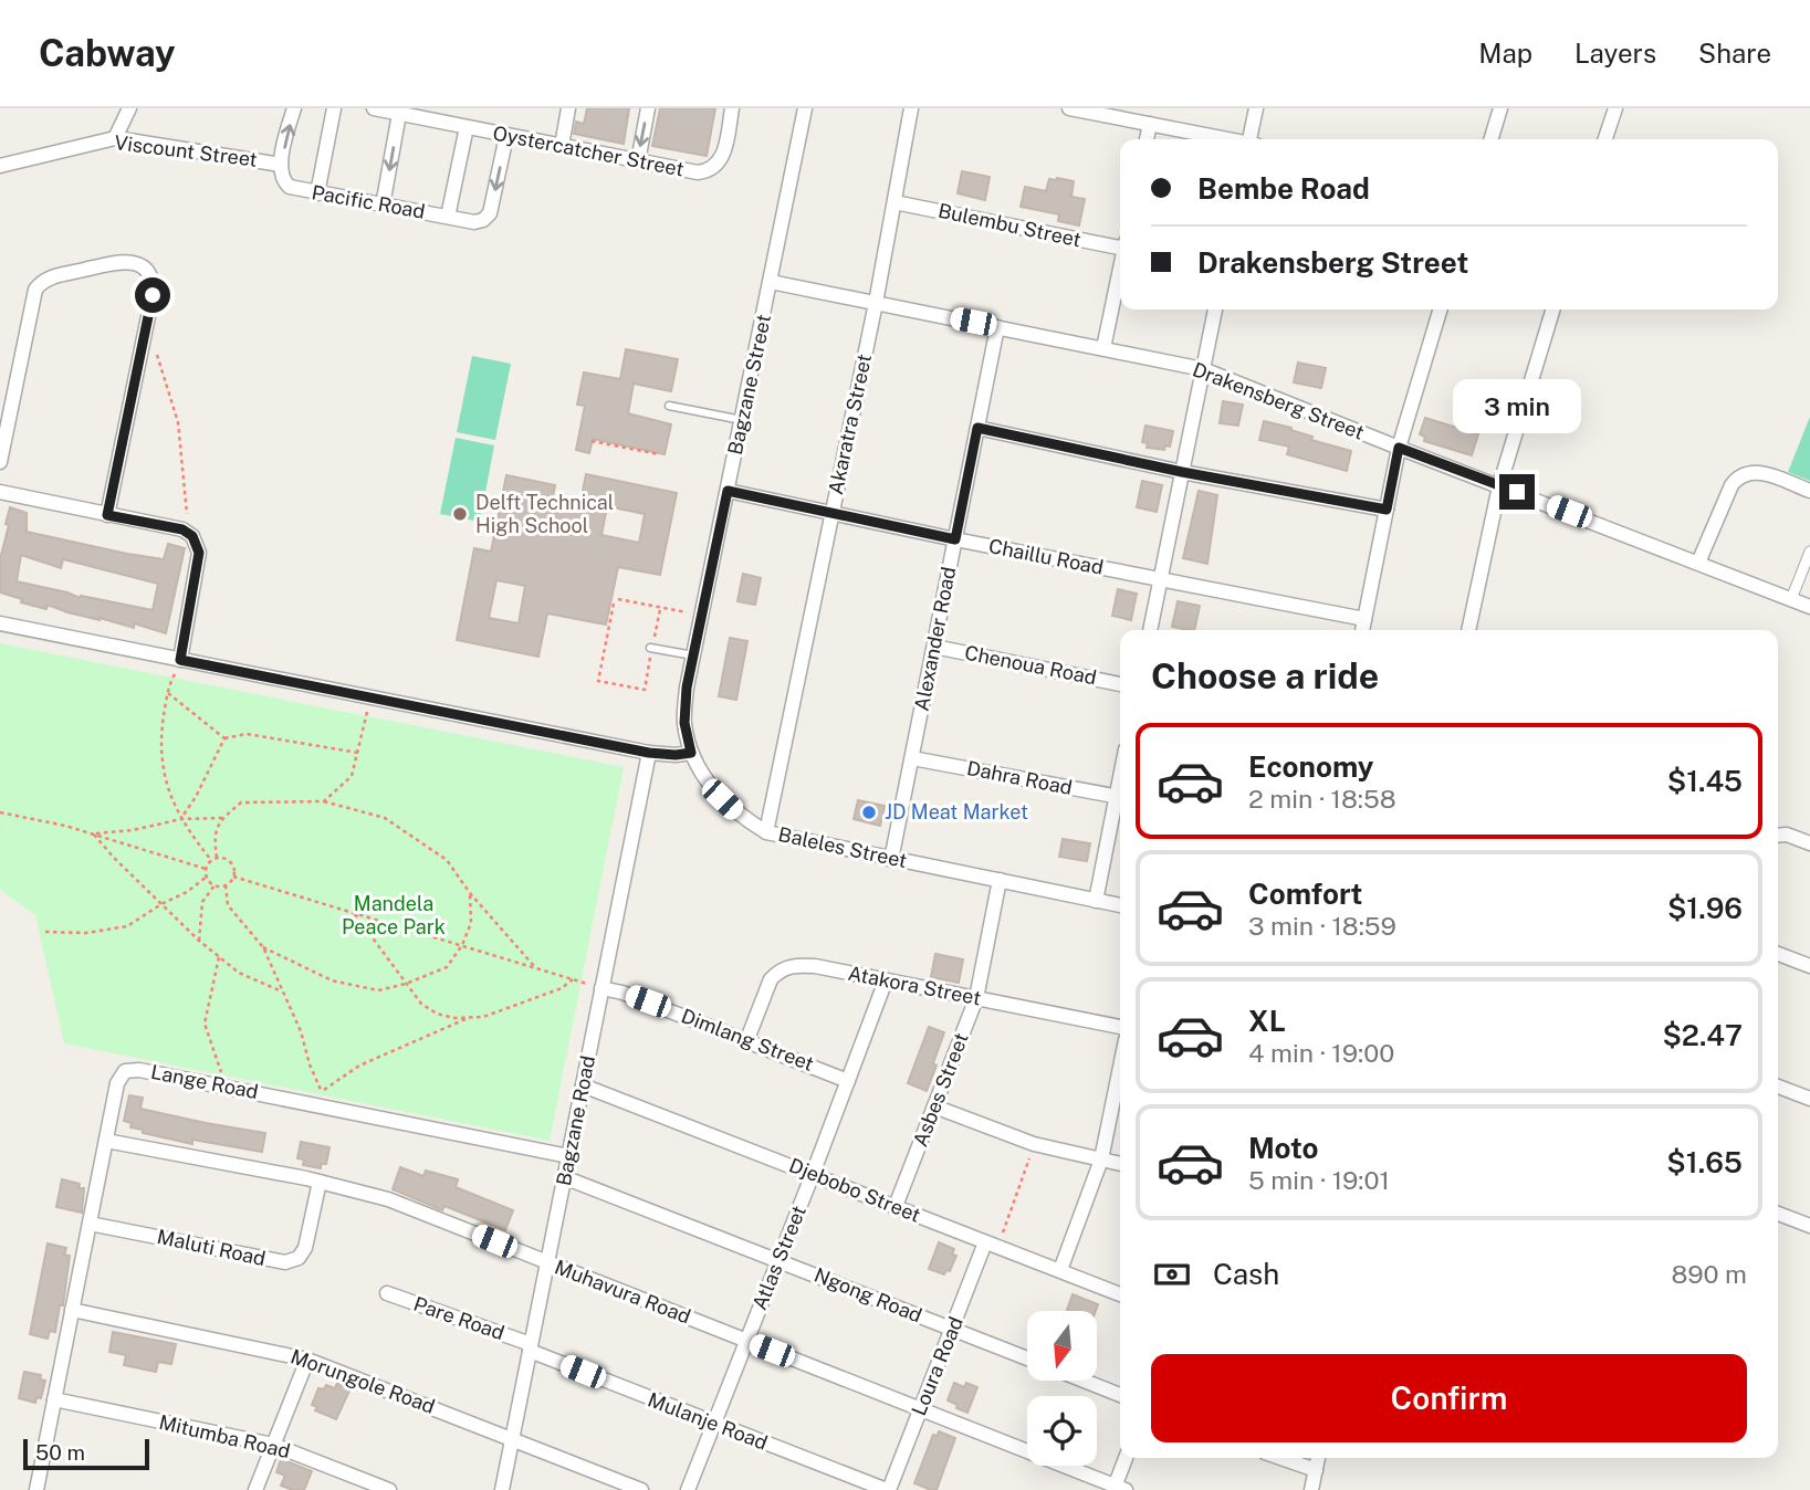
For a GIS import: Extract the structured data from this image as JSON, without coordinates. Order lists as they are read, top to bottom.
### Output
{
  "streets": {
    "street": [
      "Viscount Street",
      "Oystercatcher Street",
      "Pacific Road",
      "Bulembu Street",
      "Bagzane Street",
      "Drakensberg Street",
      "Akaratra Street",
      "Chaillu Road",
      "Alexander Road",
      "Chenoua Road",
      "Dahra Road",
      "Baleles Street",
      "Atakora Street",
      "Dimlang Street",
      "Lange Road",
      "Asbes Street",
      "Bagzane Road",
      "Djebobo Street",
      "Maluti Road",
      "Atlas Street",
      "Muhavura Road",
      "Ngong Road",
      "Pare Road",
      "Loura Road",
      "Morungole Road",
      "Mulanje Road",
      "Mitumba Road"
    ]
  },
  "crossings": [
    ["Viscount Street", "Pacific Road"],
    ["Oystercatcher Street", "Pacific Road"],
    ["Bulembu Street", "Akaratra Street"],
    ["Bagzane Street", "Drakensberg Street"],
    ["Bagzane Street", "Chaillu Road"],
    ["Bagzane Street", "Baleles Street"],
    ["Drakensberg Street", "Akaratra Street"],
    ["Drakensberg Street", "Alexander Road"],
    ["Akaratra Street", "Chaillu Road"],
    ["Akaratra Street", "Baleles Street"],
    ["Chaillu Road", "Alexander Road"],
    ["Alexander Road", "Chenoua Road"],
    ["Alexander Road", "Dahra Road"],
    ["Alexander Road", "Baleles Street"],
    ["Baleles Street", "Asbes Street"],
    ["Atakora Street", "Dimlang Street"],
    ["Atakora Street", "Asbes Street"],
    ["Atakora Street", "Atlas Street"],
    ["Dimlang Street", "Bagzane Road"],
    ["Dimlang Street", "Atlas Street"],
    ["Lange Road", "Bagzane Road"],
    ["Lange Road", "Maluti Road"],
    ["Lange Road", "Muhavura Road"],
    ["Lange Road", "Morungole Road"],
    ["Lange Road", "Mitumba Road"],
    ["Asbes Street", "Djebobo Street"],
    ["Bagzane Road", "Djebobo Street"],
    ["Bagzane Road", "Muhavura Road"],
    ["Bagzane Road", "Ngong Road"],
    ["Bagzane Road", "Pare Road"],
    ["Bagzane Road", "Morungole Road"],
    ["Bagzane Road", "Mulanje Road"],
    ["Djebobo Street", "Atlas Street"],
    ["Djebobo Street", "Loura Road"],
    ["Maluti Road", "Muhavura Road"],
    ["Atlas Street", "Muhavura Road"],
    ["Atlas Street", "Ngong Road"],
    ["Atlas Street", "Mulanje Road"],
    ["Muhavura Road", "Loura Road"],
    ["Ngong Road", "Loura Road"],
    ["Pare Road", "Mulanje Road"],
    ["Loura Road", "Mulanje Road"]
  ],
  "parks": ["Mandela Peace Park"],
  "places": ["Delft Technical High School", "JD Meat Market"],
  "scale_bar": "50 m",
  "north": "bottom",
  "page": {
    "header": "Cabway",
    "nav": ["Map", "Layers", "Share"],
    "banner": ["Bembe Road", "Drakensberg Street"],
    "bubble": "3 min",
    "heading": "Choose a ride",
    "list": [
      {
        "name": "Economy",
        "note": "2 min · 18:58",
        "value": "$1.45"
      },
      {
        "name": "Comfort",
        "note": "3 min · 18:59",
        "value": "$1.96"
      },
      {
        "name": "XL",
        "note": "4 min · 19:00",
        "value": "$2.47"
      },
      {
        "name": "Moto",
        "note": "5 min · 19:01",
        "value": "$1.65"
      }
    ],
    "pay": ["Cash", "890 m"],
    "buttons": "Confirm",
    "scale": "50 m"
  }
}
